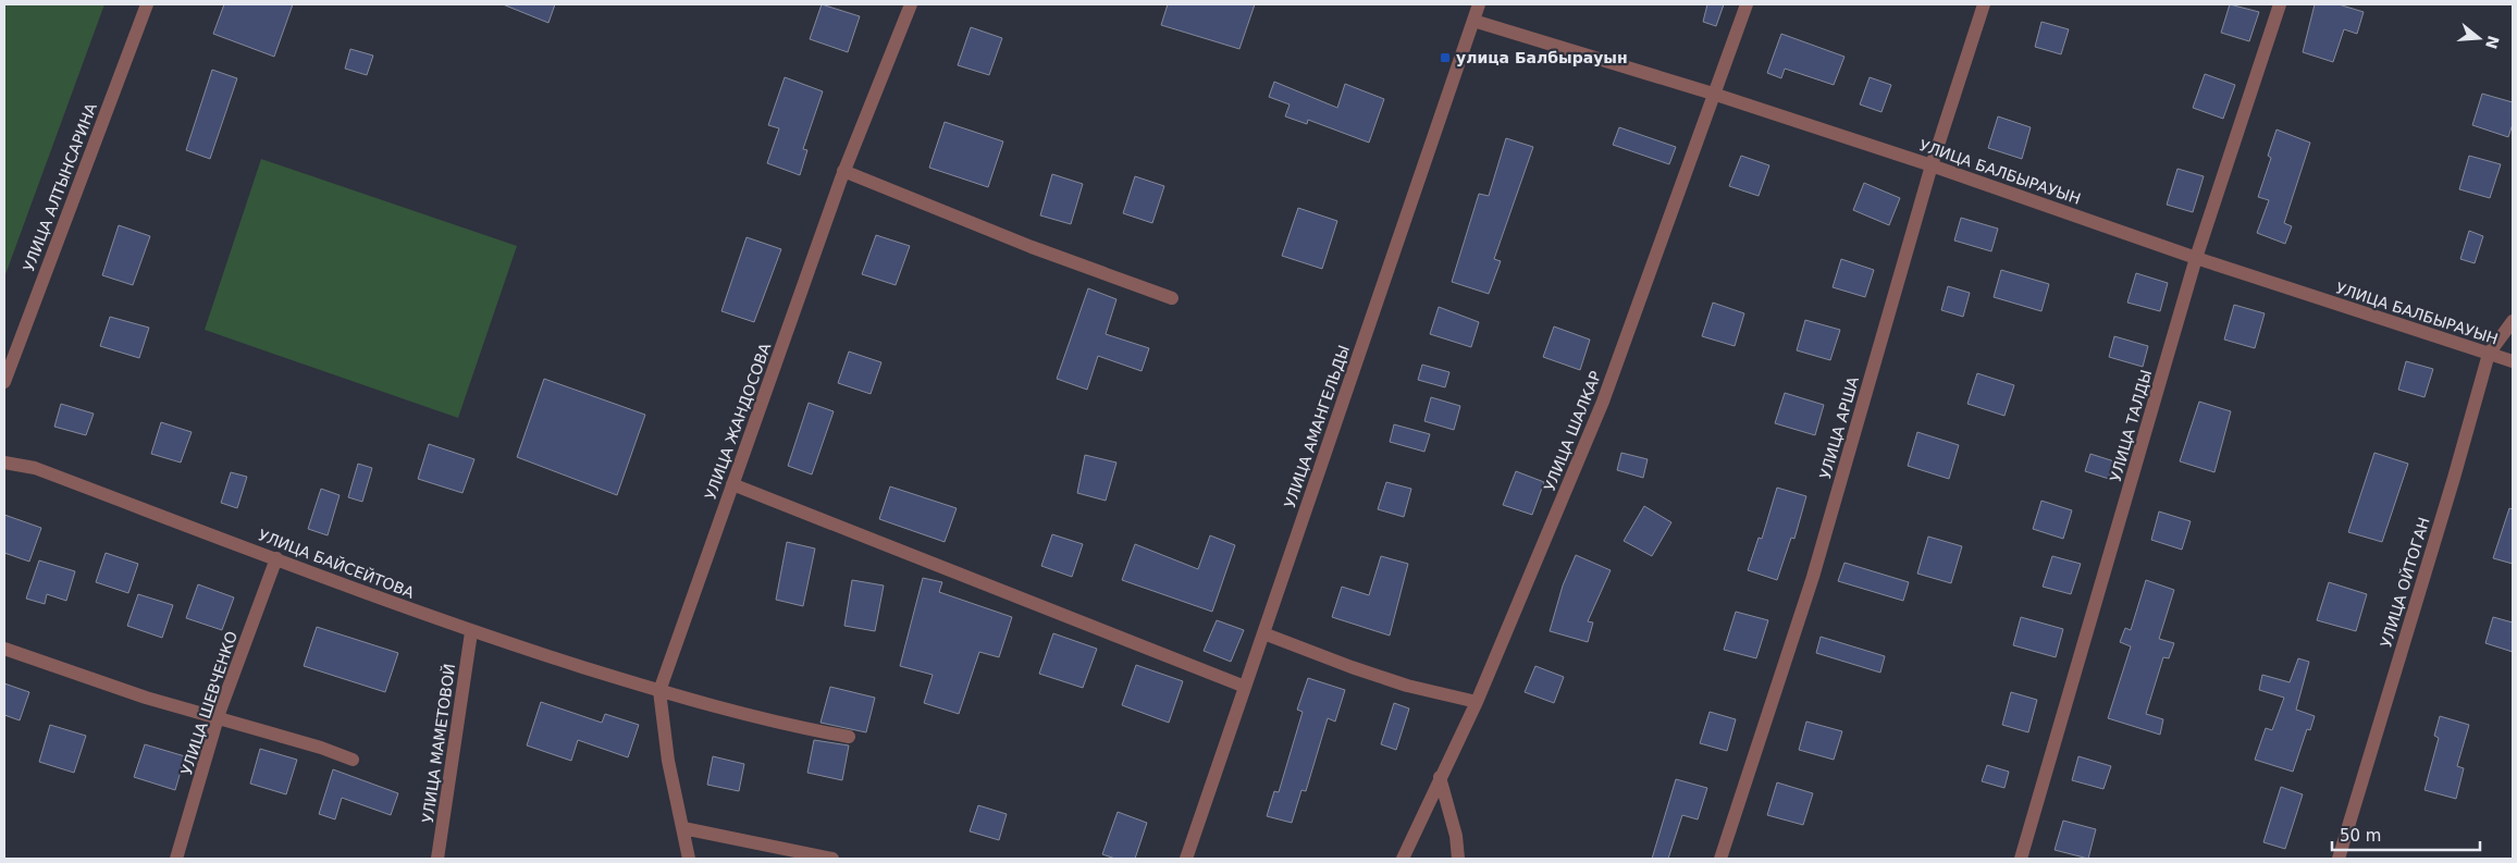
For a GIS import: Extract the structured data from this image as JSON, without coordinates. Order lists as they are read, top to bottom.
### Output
{
  "streets": {
    "street": [
      "УЛИЦА БАЛБЫРАУЫН",
      "УЛИЦА АЛТЫНСАРИНА",
      "УЛИЦА ЖАНДОСОВА",
      "УЛИЦА ТАЛДЫ",
      "УЛИЦА АМАНГЕЛЬДЫ",
      "УЛИЦА АРША",
      "УЛИЦА ШАЛКАР",
      "УЛИЦА БАЙСЕЙТОВА",
      "УЛИЦА ОЙТОГАН",
      "УЛИЦА ШЕВЧЕНКО",
      "УЛИЦА МАМЕТОВОЙ"
    ]
  },
  "crossings": [
    ["УЛИЦА БАЛБЫРАУЫН", "УЛИЦА ТАЛДЫ"],
    ["УЛИЦА БАЛБЫРАУЫН", "УЛИЦА АМАНГЕЛЬДЫ"],
    ["УЛИЦА БАЛБЫРАУЫН", "УЛИЦА АРША"],
    ["УЛИЦА БАЛБЫРАУЫН", "УЛИЦА ШАЛКАР"],
    ["УЛИЦА БАЛБЫРАУЫН", "УЛИЦА ОЙТОГАН"],
    ["УЛИЦА ЖАНДОСОВА", "УЛИЦА БАЙСЕЙТОВА"],
    ["УЛИЦА БАЙСЕЙТОВА", "УЛИЦА ШЕВЧЕНКО"],
    ["УЛИЦА БАЙСЕЙТОВА", "УЛИЦА МАМЕТОВОЙ"]
  ],
  "places": {
    "transit": ["улица Балбырауын"]
  },
  "scale_bar": "50 m",
  "north": "right"
}
